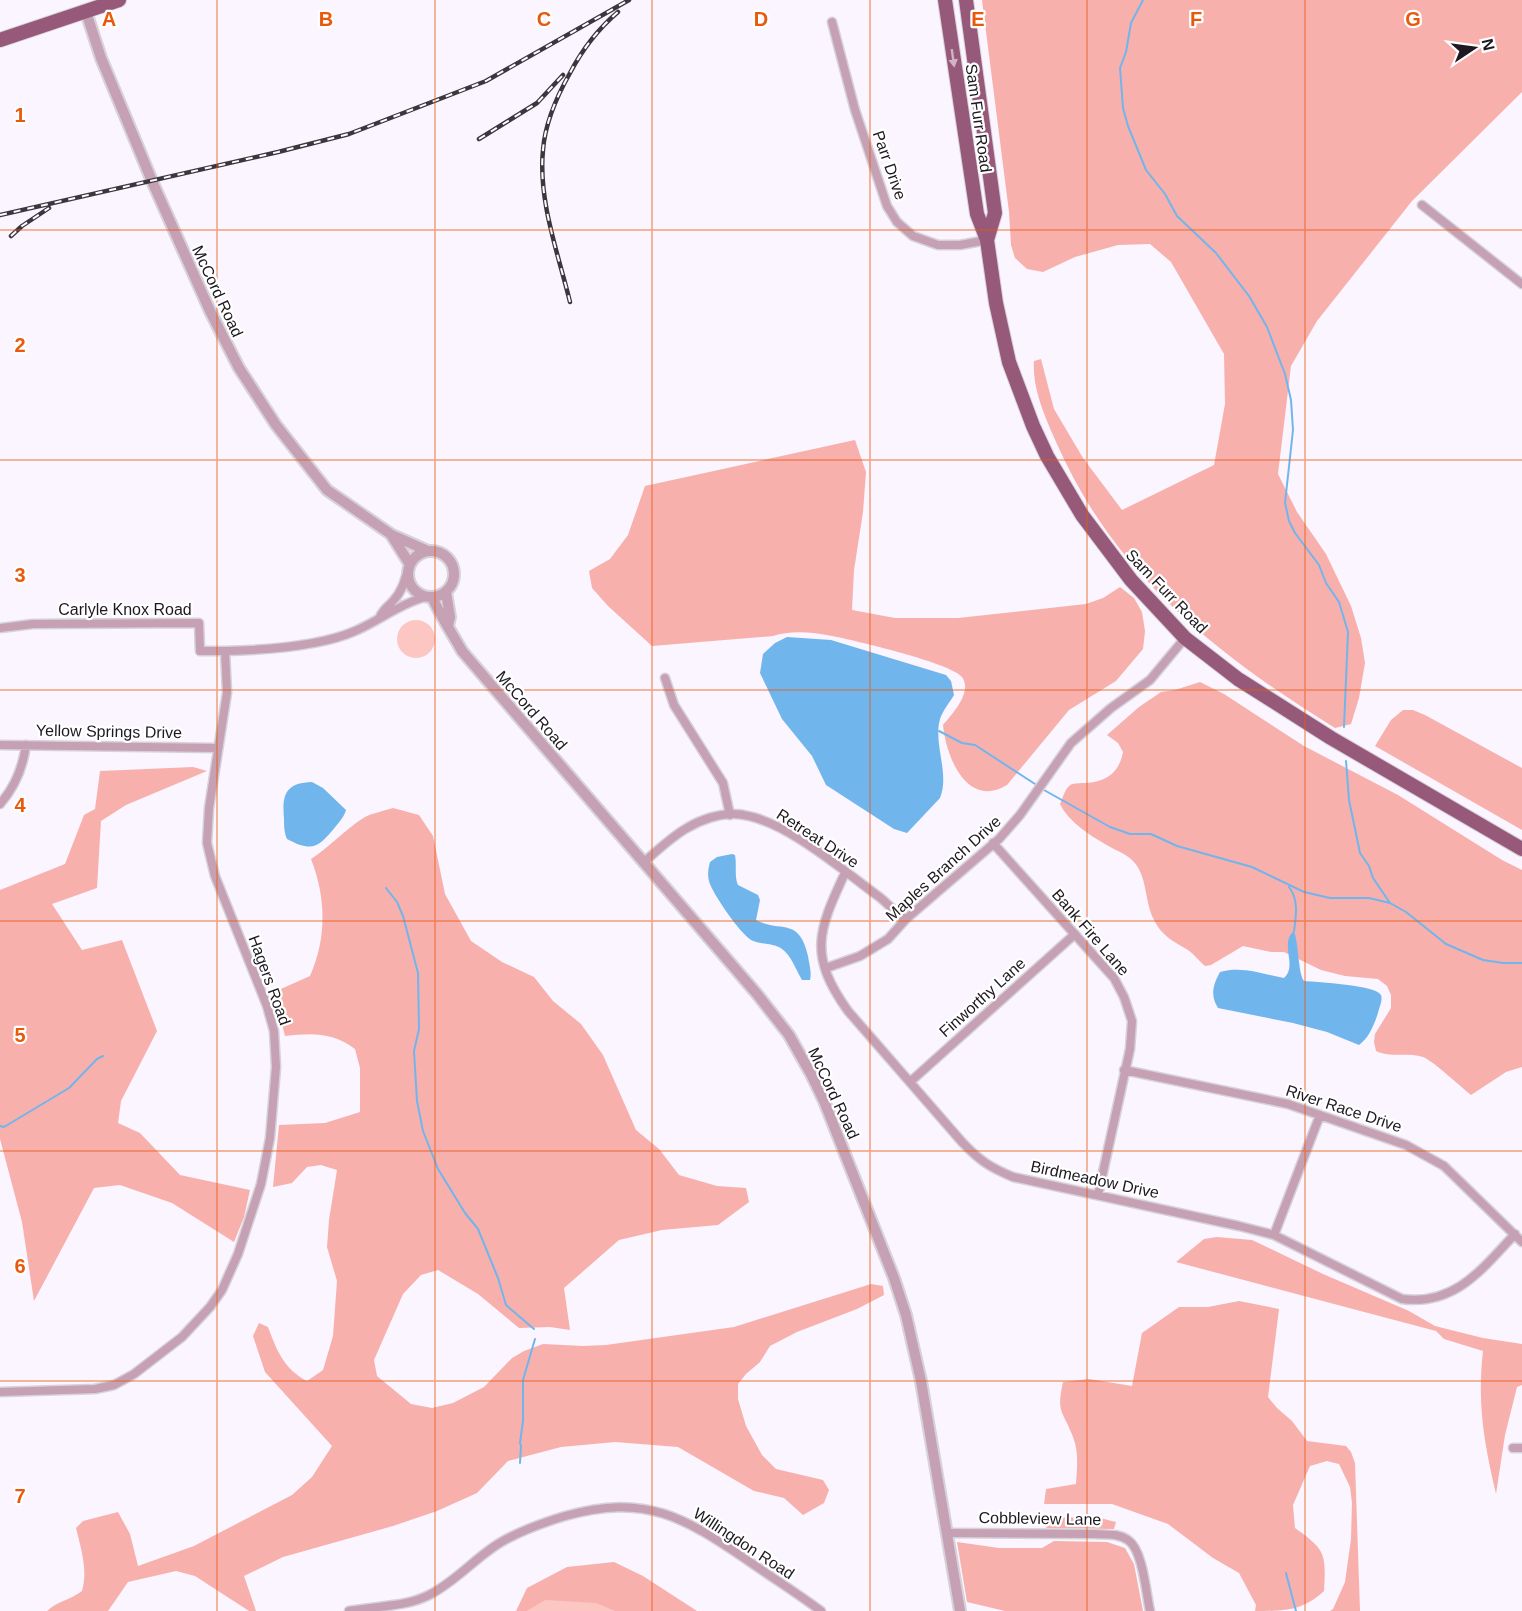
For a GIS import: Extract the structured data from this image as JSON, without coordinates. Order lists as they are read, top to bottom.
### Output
{
  "streets": {
    "main road": ["Sam Furr Road"],
    "street": [
      "Parr Drive",
      "McCord Road",
      "Carlyle Knox Road",
      "Yellow Springs Drive",
      "Retreat Drive",
      "Maples Branch Drive",
      "Bank Fire Lane",
      "Hagers Road",
      "Finworthy Lane",
      "River Race Drive",
      "Birdmeadow Drive",
      "Cobbleview Lane",
      "Willingdon Road"
    ]
  },
  "crossings": [
    ["Sam Furr Road", "Parr Drive"],
    ["Sam Furr Road", "Maples Branch Drive"],
    ["McCord Road", "Retreat Drive"],
    ["McCord Road", "Cobbleview Lane"],
    ["Carlyle Knox Road", "Hagers Road"],
    ["Yellow Springs Drive", "Hagers Road"],
    ["Retreat Drive", "Maples Branch Drive"],
    ["Retreat Drive", "Birdmeadow Drive"],
    ["Maples Branch Drive", "Bank Fire Lane"],
    ["Maples Branch Drive", "Birdmeadow Drive"],
    ["Bank Fire Lane", "Finworthy Lane"],
    ["Bank Fire Lane", "River Race Drive"],
    ["Bank Fire Lane", "Birdmeadow Drive"],
    ["Finworthy Lane", "Birdmeadow Drive"],
    ["River Race Drive", "Birdmeadow Drive"]
  ],
  "north": "right",
  "grid": {
    "columns": [
      "A",
      "B",
      "C",
      "D",
      "E",
      "F",
      "G"
    ],
    "rows": [
      "1",
      "2",
      "3",
      "4",
      "5",
      "6",
      "7"
    ]
  }
}
